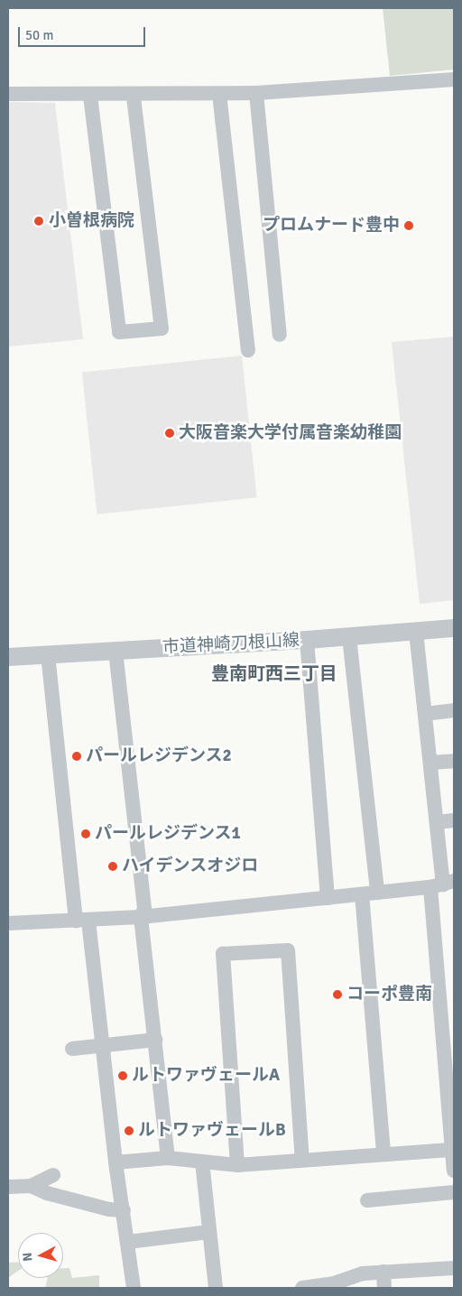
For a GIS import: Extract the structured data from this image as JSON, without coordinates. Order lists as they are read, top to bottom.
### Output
{
  "streets": {
    "street": ["市道神崎刀根山線"]
  },
  "districts": ["豊南町西三丁目"],
  "places": [
    "小曽根病院",
    "プロムナード豊中",
    "大阪音楽大学付属音楽幼稚園",
    "パールレジデンス2",
    "パールレジデンス1",
    "ハイデンスオジロ",
    "コーポ豊南",
    "ルトワァヴェールA",
    "ルトワァヴェールB"
  ],
  "scale_bar": "50 m",
  "north": "left"
}
